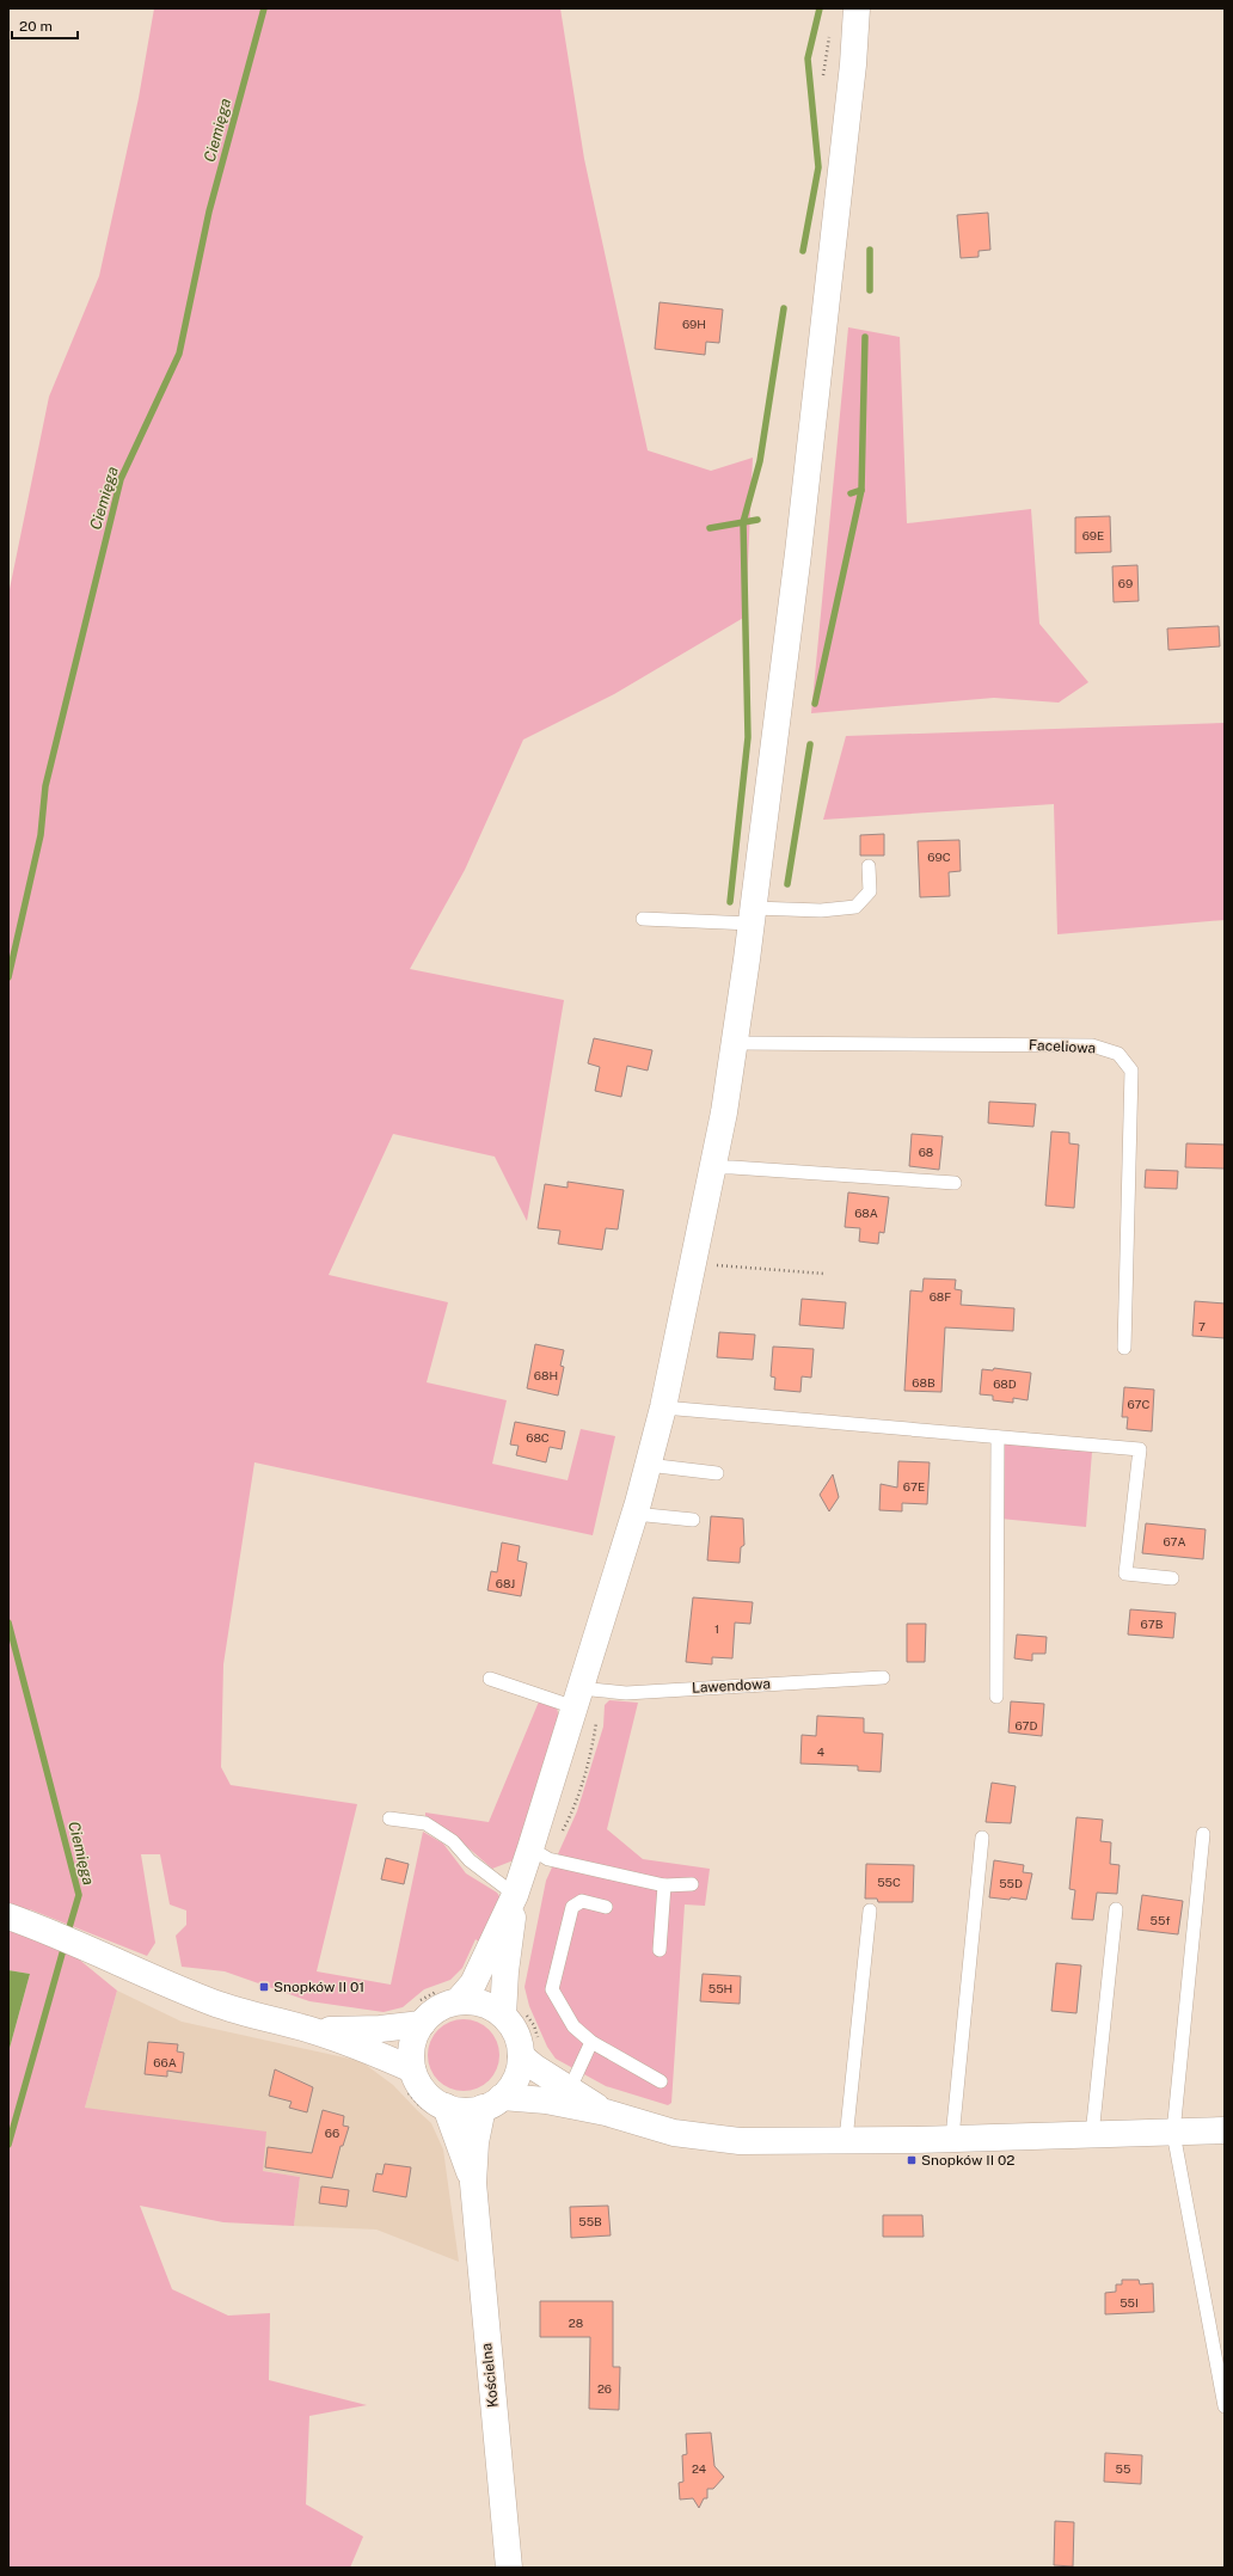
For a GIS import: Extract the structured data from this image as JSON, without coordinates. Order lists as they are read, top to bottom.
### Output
{
  "streets": {
    "main road": ["Kościelna"],
    "lane": ["Faceliowa", "Lawendowa"]
  },
  "water": ["Ciemięga"],
  "places": {
    "transit": ["Snopków II 01", "Snopków II 02"]
  },
  "house_numbers": [
    "69H",
    "69E",
    "69",
    "69C",
    "68",
    "68A",
    "68F",
    "7",
    "68H",
    "68B",
    "68D",
    "67C",
    "68C",
    "67E",
    "67A",
    "68J",
    "67B",
    "1",
    "67D",
    "4",
    "55C",
    "55D",
    "55f",
    "55H",
    "66A",
    "66",
    "55B",
    "55I",
    "28",
    "26",
    "24",
    "55"
  ],
  "scale_bar": "20 m"
}
